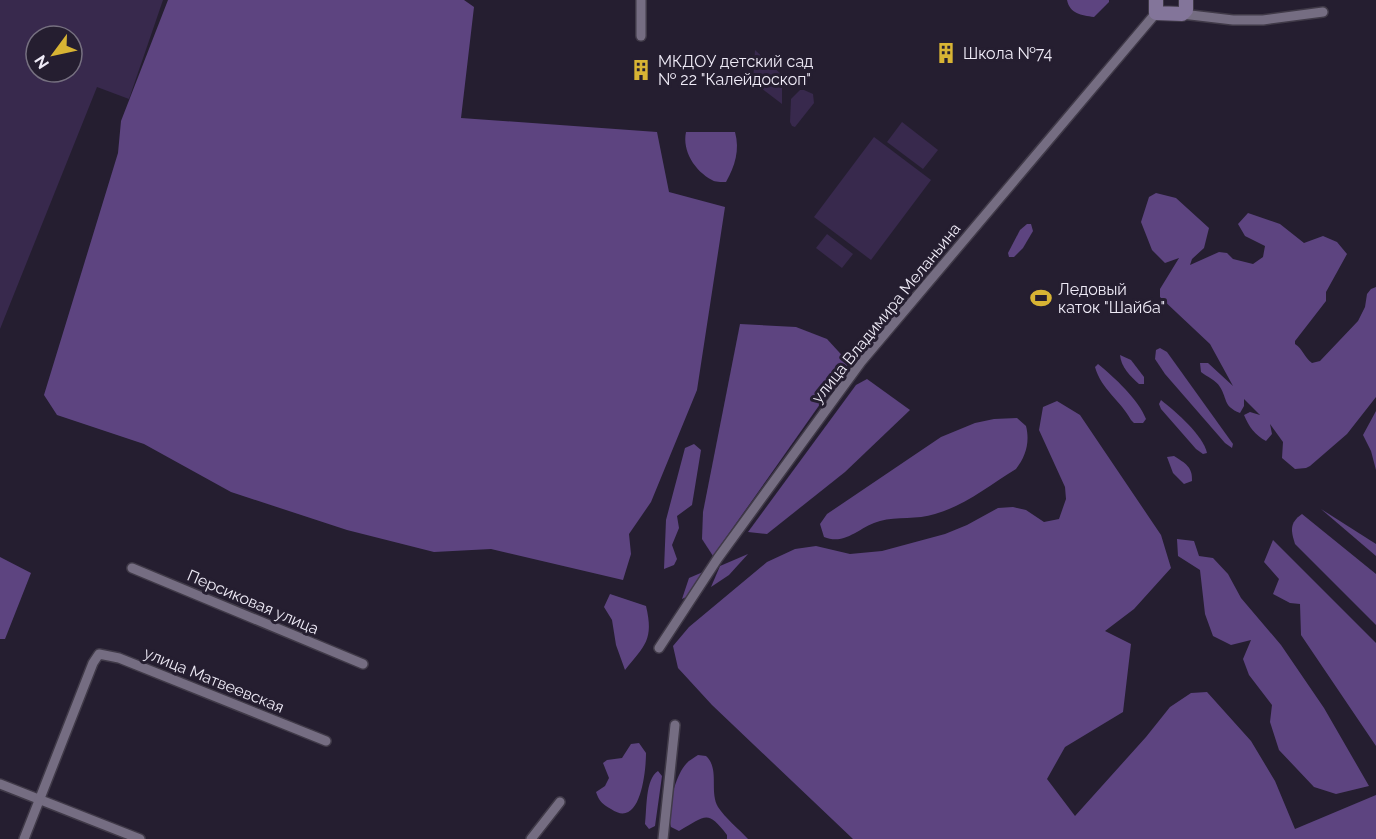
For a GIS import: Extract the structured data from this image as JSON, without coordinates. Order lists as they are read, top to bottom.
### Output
{
  "streets": {
    "street": ["улица Владимира Меланьина", "Персиковая улица", "улица Матвеевская"]
  },
  "places": {
    "building": ["Школа №74", "МКДОУ детский сад № 22 \"Калейдоскоп\""],
    "sports": ["Ледовый каток \"Шайба\""]
  },
  "north": "bottom left"
}
